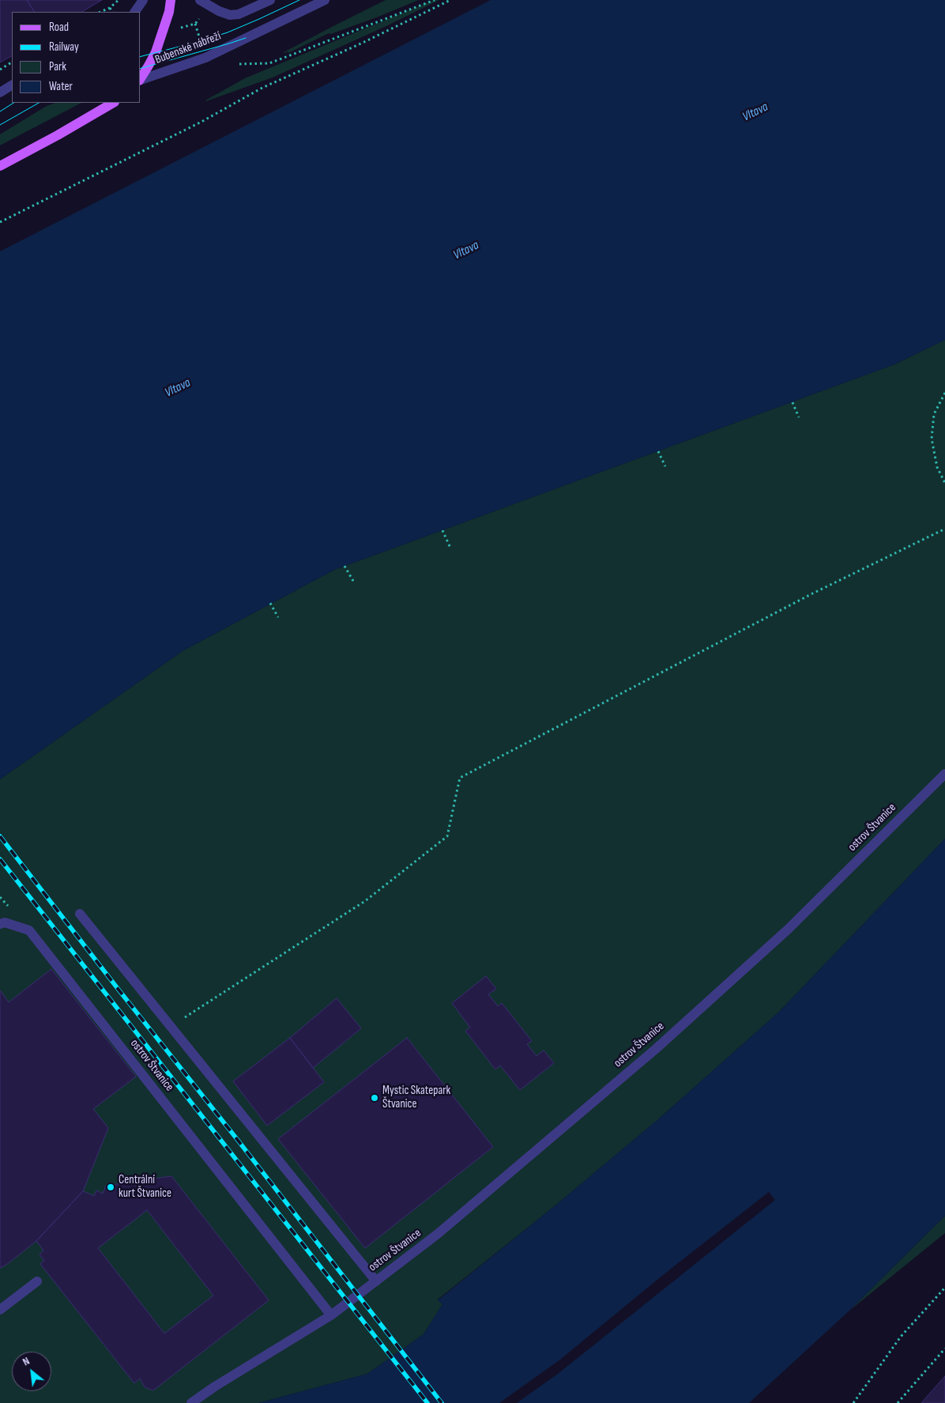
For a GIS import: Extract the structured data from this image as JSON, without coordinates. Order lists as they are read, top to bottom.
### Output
{
  "streets": {
    "street": ["Bubenské nábřeží", "ostrov Štvanice"]
  },
  "water": ["Vltava"],
  "places": ["Mystic Skatepark Štvanice", "Centrální kurt Štvanice"],
  "legend": [
    "Road",
    "Railway",
    "Park",
    "Water"
  ],
  "north": "top left"
}
